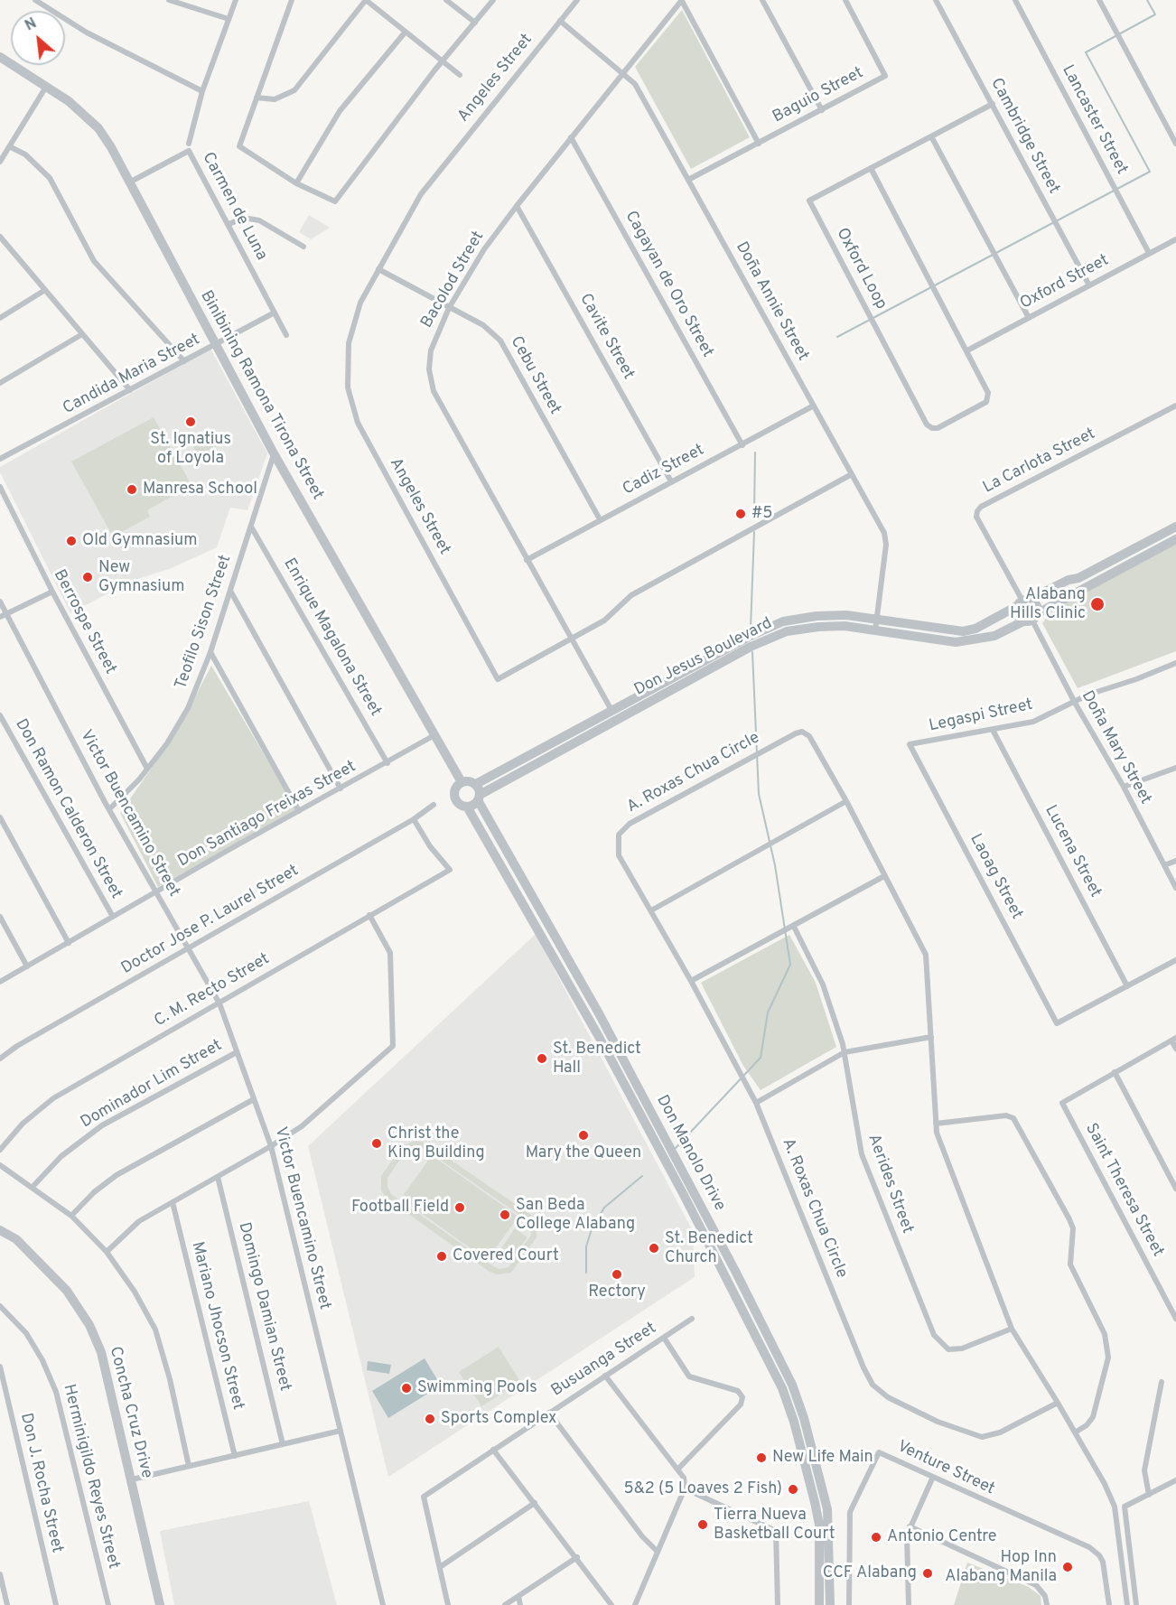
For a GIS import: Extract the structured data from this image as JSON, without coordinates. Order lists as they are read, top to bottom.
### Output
{
  "streets": {
    "street": [
      "Angeles Street",
      "Baguio Street",
      "Lancaster Street",
      "Cambridge Street",
      "Carmen de Luna",
      "Oxford Loop",
      "Bacolod Street",
      "Oxford Street",
      "Cagayan de Oro Street",
      "Doña Annie Street",
      "Cavite Street",
      "Candida Maria Street",
      "Cebu Street",
      "Binibining Ramona Tirona Street",
      "La Carlota Street",
      "Cadiz Street",
      "Berrospe Street",
      "Teofilo Sison Street",
      "Enrique Magalona Street",
      "Don Jesus Boulevard",
      "Legaspi Street",
      "Doña Mary Street",
      "A. Roxas Chua Circle",
      "Don Ramon Calderon Street",
      "Victor Buencamino Street",
      "Don Santiago Freixas Street",
      "Lucena Street",
      "Laoag Street",
      "Doctor Jose P. Laurel Street",
      "C. M. Recto Street",
      "Dominador Lim Street",
      "Don Manolo Drive",
      "Aerides Street",
      "Saint Theresa Street",
      "Domingo Damian Street",
      "Mariano Jhocson Street",
      "Busuanga Street",
      "Concha Cruz Drive",
      "Venture Street",
      "Herminigildo Reyes Street",
      "Don J. Rocha Street"
    ]
  },
  "crossings": [
    ["Angeles Street", "Bacolod Street"],
    ["Angeles Street", "Doña Annie Street"],
    ["Angeles Street", "Cebu Street"],
    ["Baguio Street", "Doña Annie Street"],
    ["Lancaster Street", "Oxford Street"],
    ["Cambridge Street", "Oxford Loop"],
    ["Cambridge Street", "Oxford Street"],
    ["Carmen de Luna", "Candida Maria Street"],
    ["Carmen de Luna", "Binibining Ramona Tirona Street"],
    ["Oxford Loop", "Oxford Street"],
    ["Bacolod Street", "Cagayan de Oro Street"],
    ["Bacolod Street", "Doña Annie Street"],
    ["Bacolod Street", "Cavite Street"],
    ["Bacolod Street", "Cebu Street"],
    ["Bacolod Street", "Cadiz Street"],
    ["Bacolod Street", "Don Jesus Boulevard"],
    ["Cagayan de Oro Street", "Cadiz Street"],
    ["Doña Annie Street", "Cadiz Street"],
    ["Doña Annie Street", "Don Jesus Boulevard"],
    ["Cavite Street", "Cadiz Street"],
    ["Candida Maria Street", "Binibining Ramona Tirona Street"],
    ["Cebu Street", "Cadiz Street"],
    ["Binibining Ramona Tirona Street", "Teofilo Sison Street"],
    ["Binibining Ramona Tirona Street", "Don Jesus Boulevard"],
    ["Binibining Ramona Tirona Street", "Don Santiago Freixas Street"],
    ["Binibining Ramona Tirona Street", "Don Manolo Drive"],
    ["La Carlota Street", "Don Jesus Boulevard"],
    ["Berrospe Street", "Teofilo Sison Street"],
    ["Teofilo Sison Street", "Enrique Magalona Street"],
    ["Teofilo Sison Street", "Victor Buencamino Street"],
    ["Enrique Magalona Street", "Don Santiago Freixas Street"],
    ["Don Jesus Boulevard", "Doña Mary Street"],
    ["Don Jesus Boulevard", "Don Manolo Drive"],
    ["Legaspi Street", "Doña Mary Street"],
    ["Legaspi Street", "Lucena Street"],
    ["Legaspi Street", "Laoag Street"],
    ["A. Roxas Chua Circle", "Aerides Street"],
    ["Don Ramon Calderon Street", "Don Santiago Freixas Street"],
    ["Victor Buencamino Street", "Don Santiago Freixas Street"],
    ["Victor Buencamino Street", "Doctor Jose P. Laurel Street"],
    ["Victor Buencamino Street", "C. M. Recto Street"],
    ["Victor Buencamino Street", "Dominador Lim Street"],
    ["Lucena Street", "Laoag Street"],
    ["Doctor Jose P. Laurel Street", "C. M. Recto Street"]
  ],
  "places": [
    "St. Ignatius of Loyola",
    "Manresa School",
    "#5",
    "Old Gymnasium",
    "New Gymnasium",
    "Alabang Hills Clinic",
    "St. Benedict Hall",
    "Mary the Queen",
    "Christ the King Building",
    "Football Field",
    "San Beda College Alabang",
    "St. Benedict Church",
    "Covered Court",
    "Rectory",
    "Swimming Pools",
    "Sports Complex",
    "New Life Main",
    "5&2 (5 Loaves 2 Fish)",
    "Tierra Nueva Basketball Court",
    "Antonio Centre",
    "Hop Inn Alabang Manila",
    "CCF Alabang"
  ],
  "north": "top left"
}
